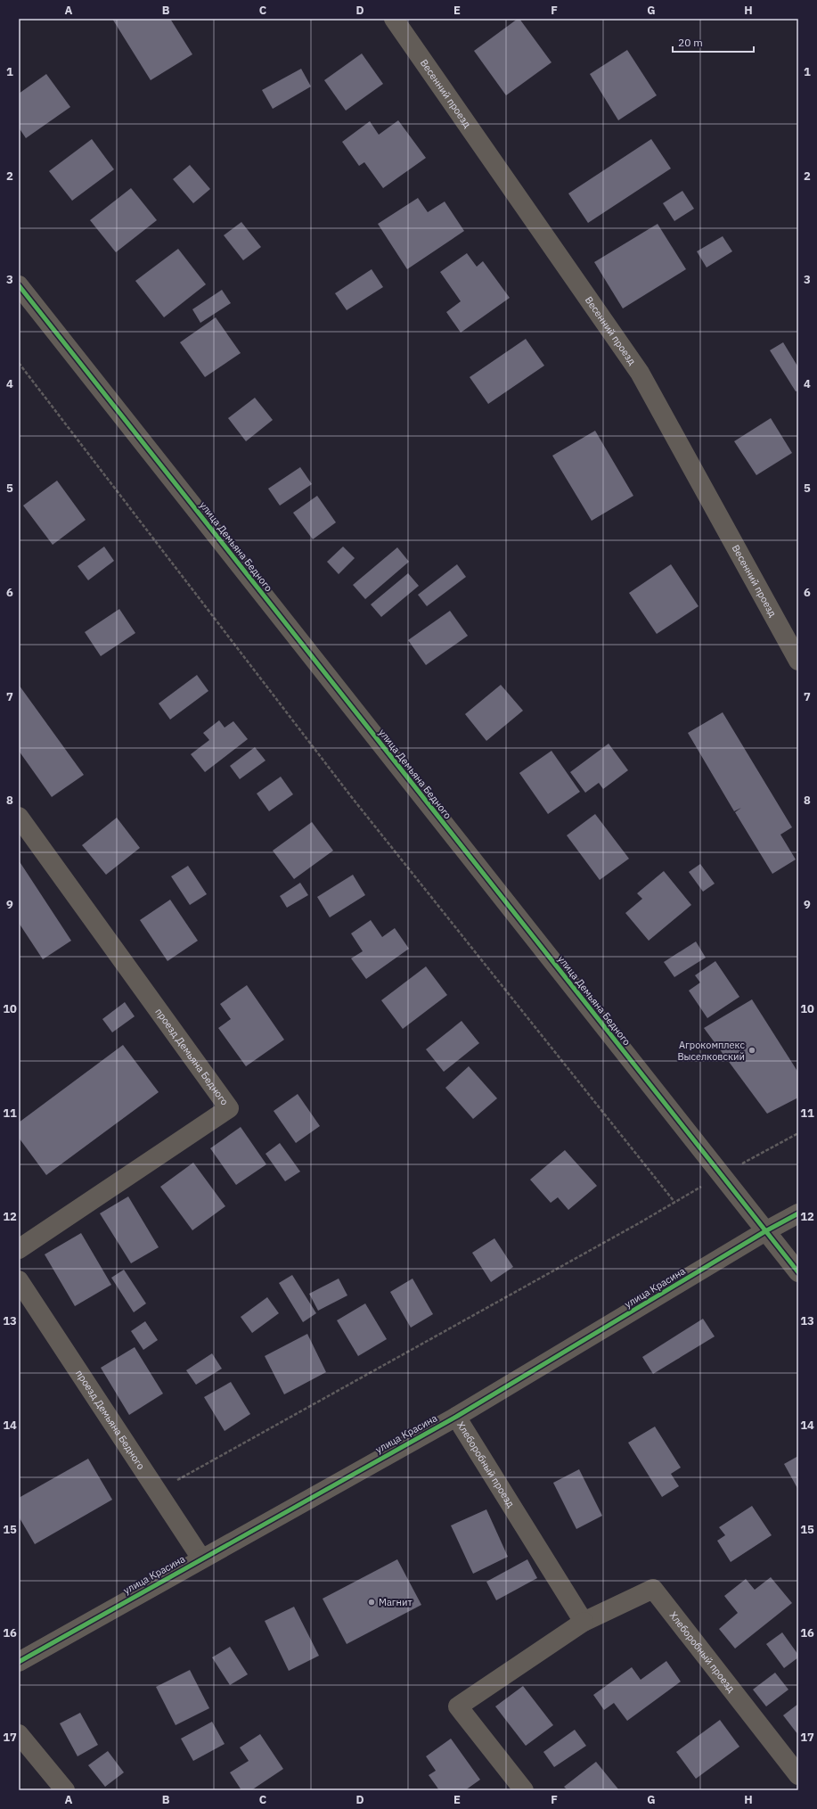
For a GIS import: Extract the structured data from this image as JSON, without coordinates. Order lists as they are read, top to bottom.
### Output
{
  "streets": {
    "street": [
      "Весенний проезд",
      "улица Демьяна Бедного",
      "проезд Демьяна Бедного",
      "улица Красина",
      "Хлеборобный проезд"
    ]
  },
  "crossings": [
    ["улица Демьяна Бедного", "улица Красина"],
    ["проезд Демьяна Бедного", "улица Красина"],
    ["улица Красина", "Хлеборобный проезд"]
  ],
  "places": ["Агрокомплекс Выселковский", "Магнит"],
  "scale_bar": "20 m",
  "grid": {
    "columns": [
      "A",
      "B",
      "C",
      "D",
      "E",
      "F",
      "G",
      "H"
    ],
    "rows": [
      "1",
      "2",
      "3",
      "4",
      "5",
      "6",
      "7",
      "8",
      "9",
      "10",
      "11",
      "12",
      "13",
      "14",
      "15",
      "16",
      "17"
    ]
  }
}
